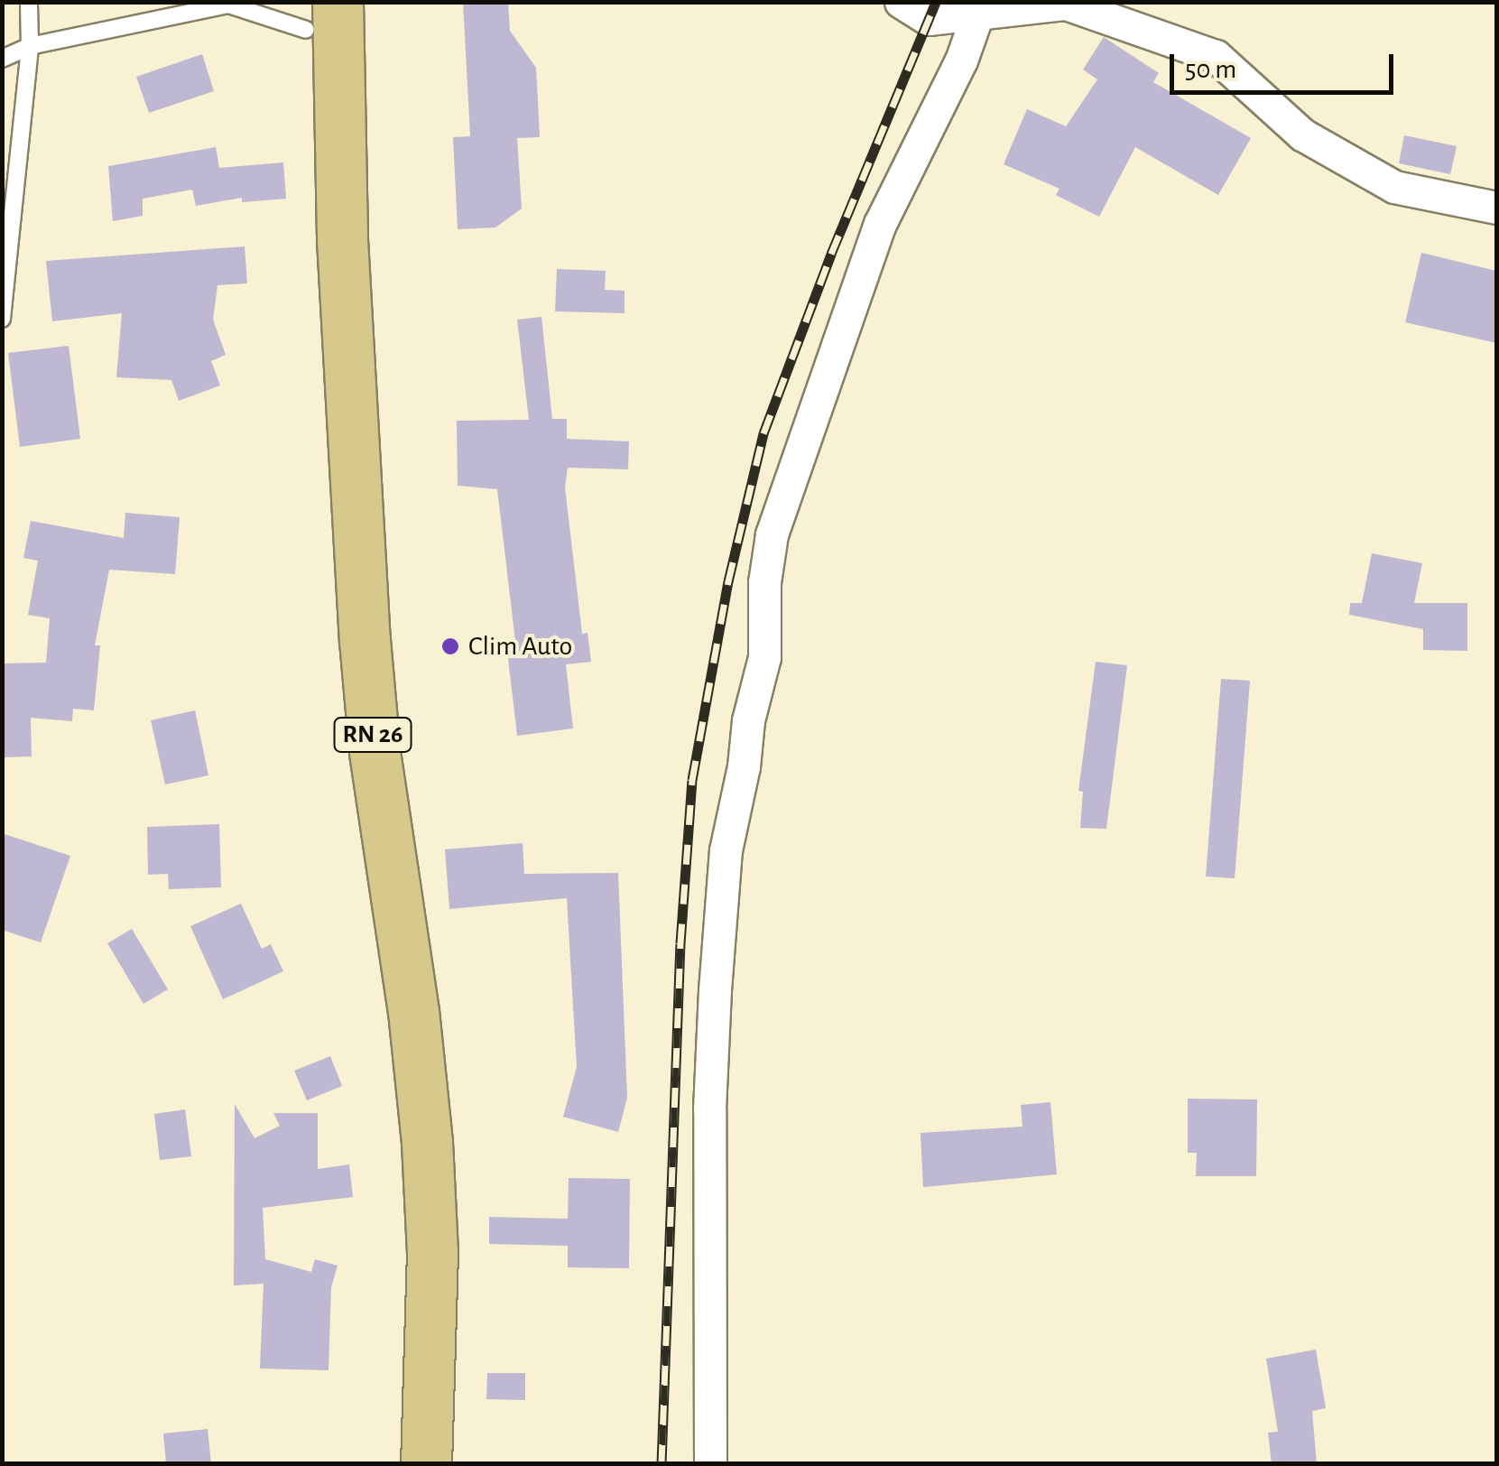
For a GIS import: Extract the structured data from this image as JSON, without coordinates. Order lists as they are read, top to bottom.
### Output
{
  "streets": {
    "main road": ["RN 26"]
  },
  "places": ["Clim Auto"],
  "scale_bar": "50 m"
}
